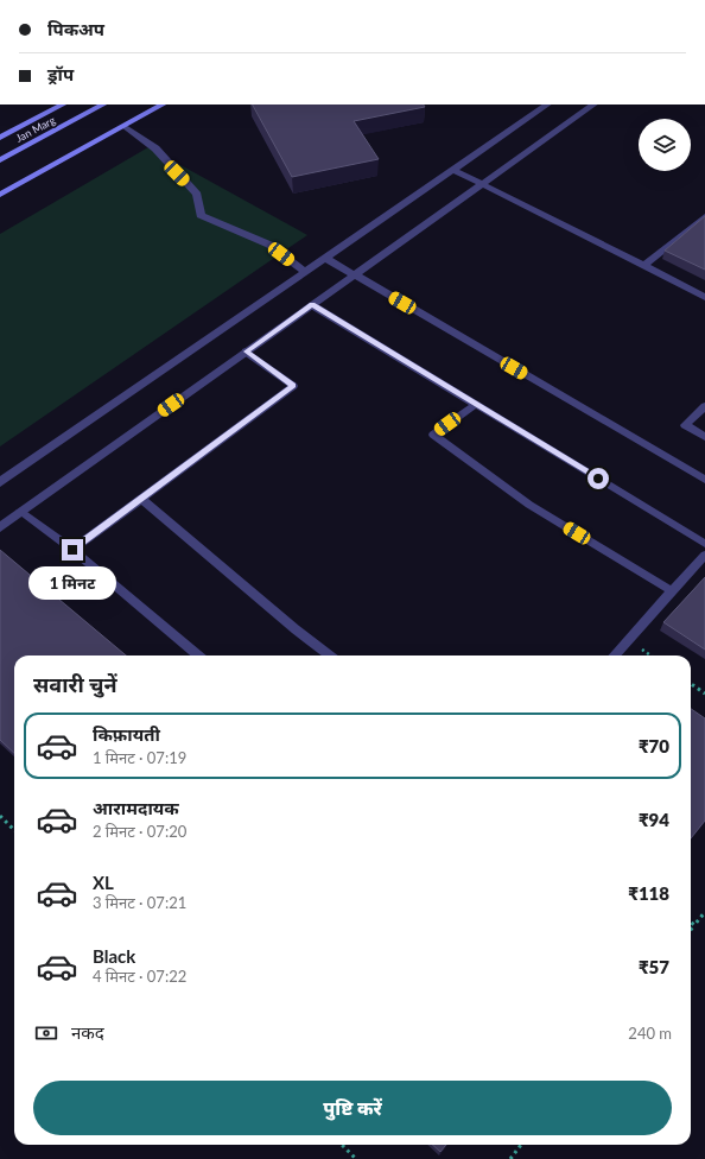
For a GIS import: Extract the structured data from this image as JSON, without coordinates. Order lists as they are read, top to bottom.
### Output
{
  "streets": {
    "main road": ["Jan Marg"]
  },
  "page": {
    "banner": ["पिकअप", "ड्रॉप"],
    "bubble": "1 मिनट",
    "heading": "सवारी चुनें",
    "list": [
      {
        "name": "किफ़ायती",
        "note": "1 मिनट · 07:19",
        "value": "₹70"
      },
      {
        "name": "आरामदायक",
        "note": "2 मिनट · 07:20",
        "value": "₹94"
      },
      {
        "name": "XL",
        "note": "3 मिनट · 07:21",
        "value": "₹118"
      },
      {
        "name": "Black",
        "note": "4 मिनट · 07:22",
        "value": "₹57"
      }
    ],
    "pay": ["नकद", "240 m"],
    "buttons": "पुष्टि करें"
  }
}
